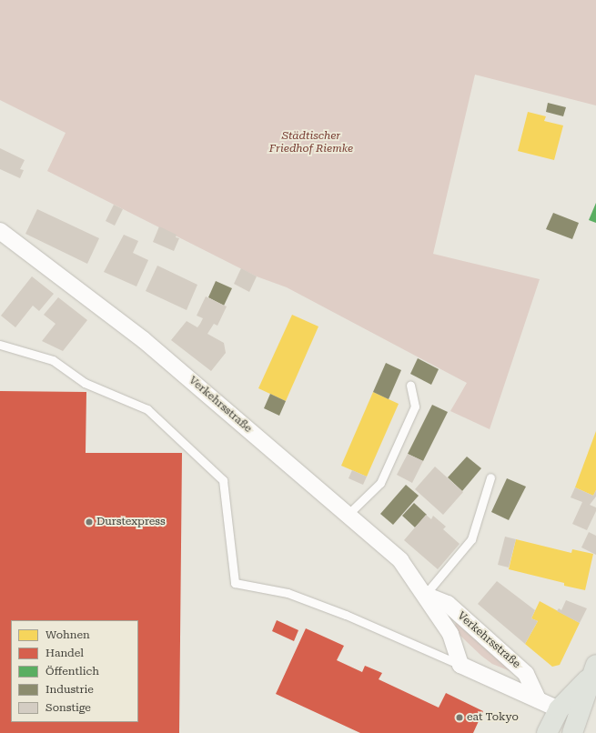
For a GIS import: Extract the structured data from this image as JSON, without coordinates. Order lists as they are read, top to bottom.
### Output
{
  "streets": {
    "street": ["Verkehrsstraße"]
  },
  "parks": ["Städtischer Friedhof Riemke"],
  "places": ["Durstexpress", "eat Tokyo"],
  "legend": [
    "Wohnen",
    "Handel",
    "Öffentlich",
    "Industrie",
    "Sonstige"
  ]
}
